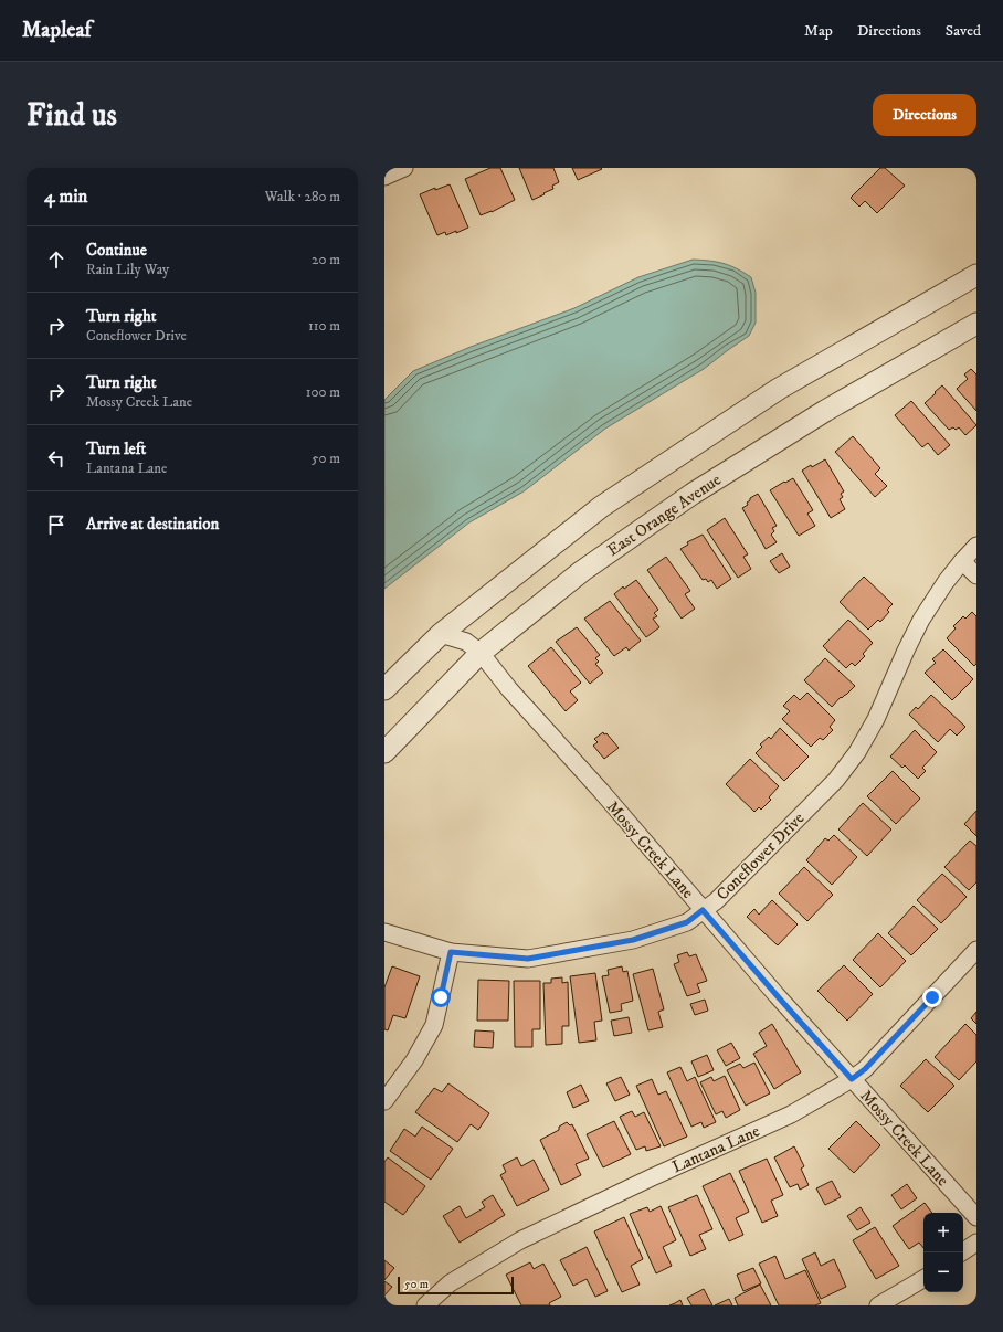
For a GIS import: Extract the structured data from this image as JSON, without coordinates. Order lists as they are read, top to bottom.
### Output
{
  "streets": {
    "street": [
      "East Orange Avenue",
      "Mossy Creek Lane",
      "Coneflower Drive",
      "Lantana Lane"
    ]
  },
  "crossings": [
    ["East Orange Avenue", "Mossy Creek Lane"],
    ["Mossy Creek Lane", "Coneflower Drive"],
    ["Mossy Creek Lane", "Lantana Lane"]
  ],
  "scale_bar": "50 m",
  "page": {
    "header": "Mapleaf",
    "nav": ["Map", "Directions", "Saved"],
    "buttons": "Directions",
    "title": "Find us",
    "heading": ["4 min", "Walk · 280 m"],
    "list": [
      ["Continue", "Rain Lily Way", "20 m"],
      ["Turn right", "Coneflower Drive", "110 m"],
      ["Turn right", "Mossy Creek Lane", "100 m"],
      ["Turn left", "Lantana Lane", "50 m"],
      "Arrive at destination"
    ],
    "map_buttons": ["+", "−"],
    "scale": "50 m"
  }
}
